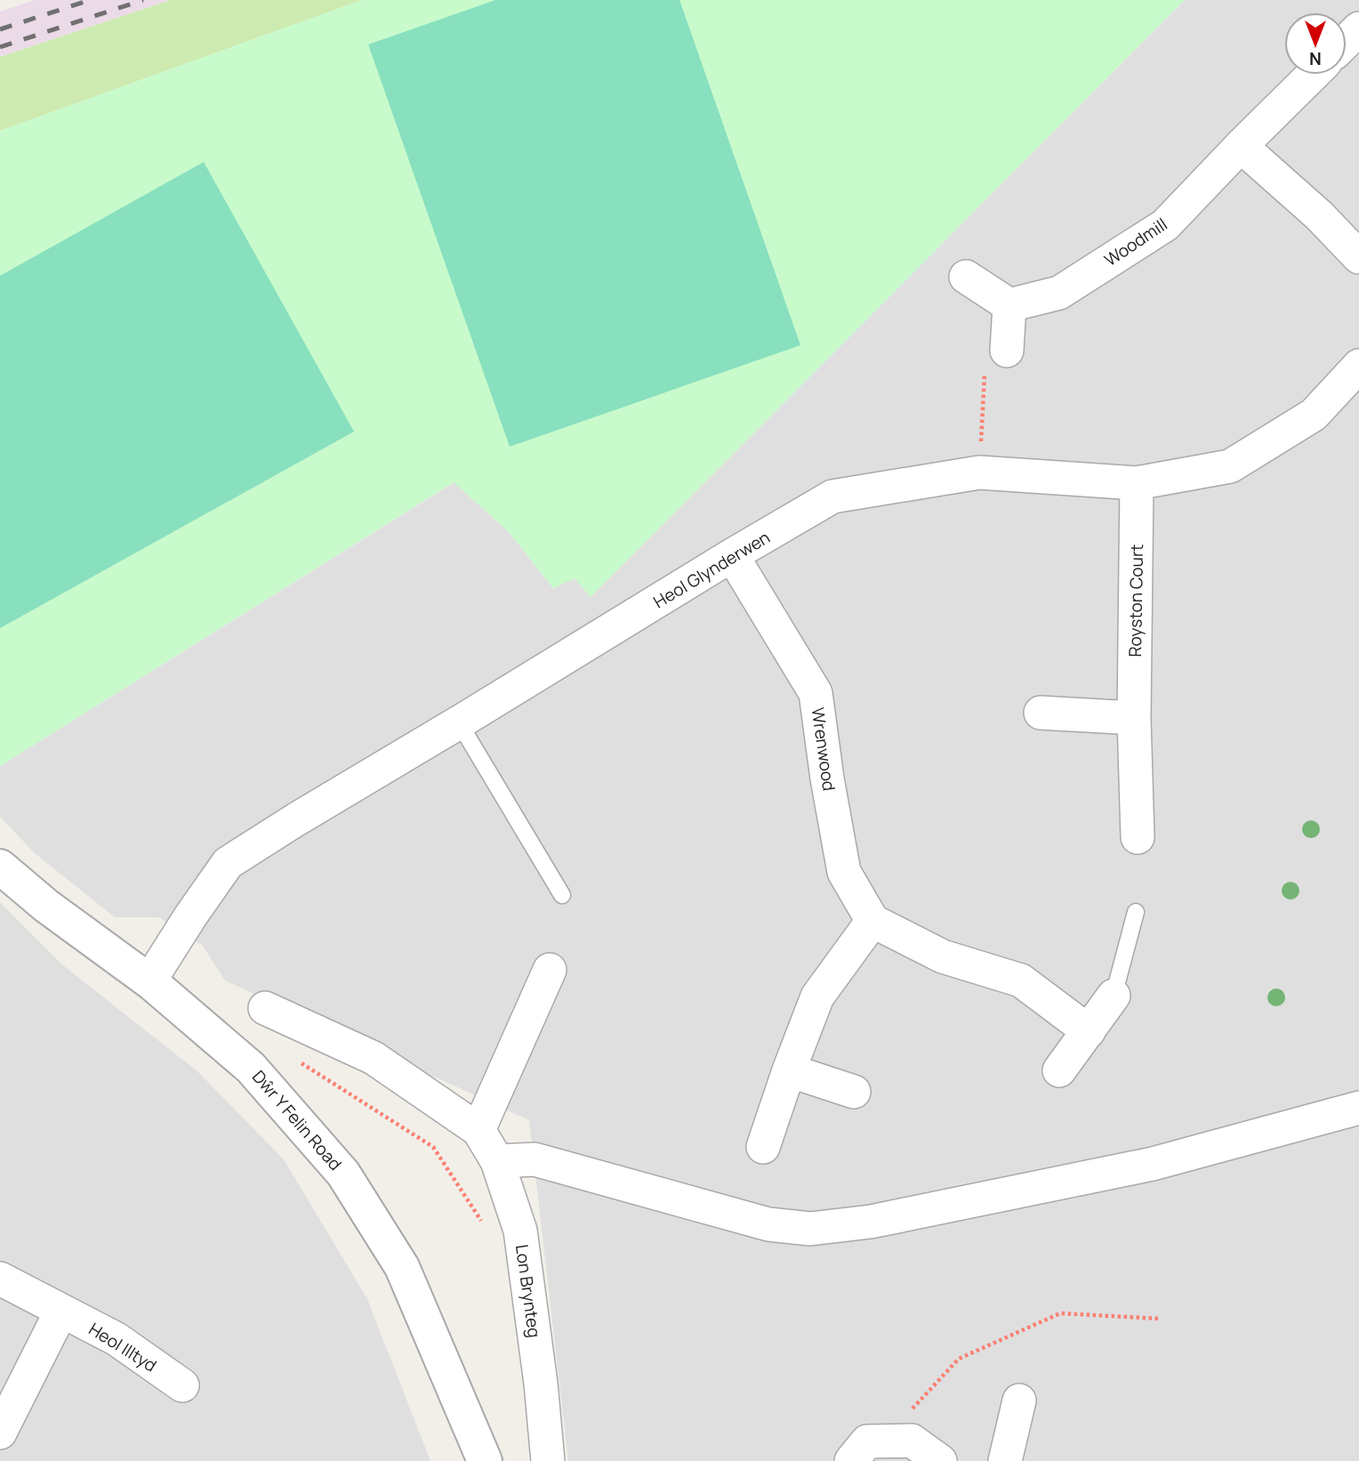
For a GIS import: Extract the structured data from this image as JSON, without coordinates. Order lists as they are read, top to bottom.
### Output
{
  "streets": {
    "street": [
      "Woodmill",
      "Heol Glynderwen",
      "Royston Court",
      "Wrenwood",
      "Dŵr Y Felin Road",
      "Lon Brynteg",
      "Heol Illtyd"
    ]
  },
  "crossings": [
    ["Heol Glynderwen", "Royston Court"],
    ["Heol Glynderwen", "Wrenwood"],
    ["Heol Glynderwen", "Dŵr Y Felin Road"]
  ],
  "north": "bottom"
}
